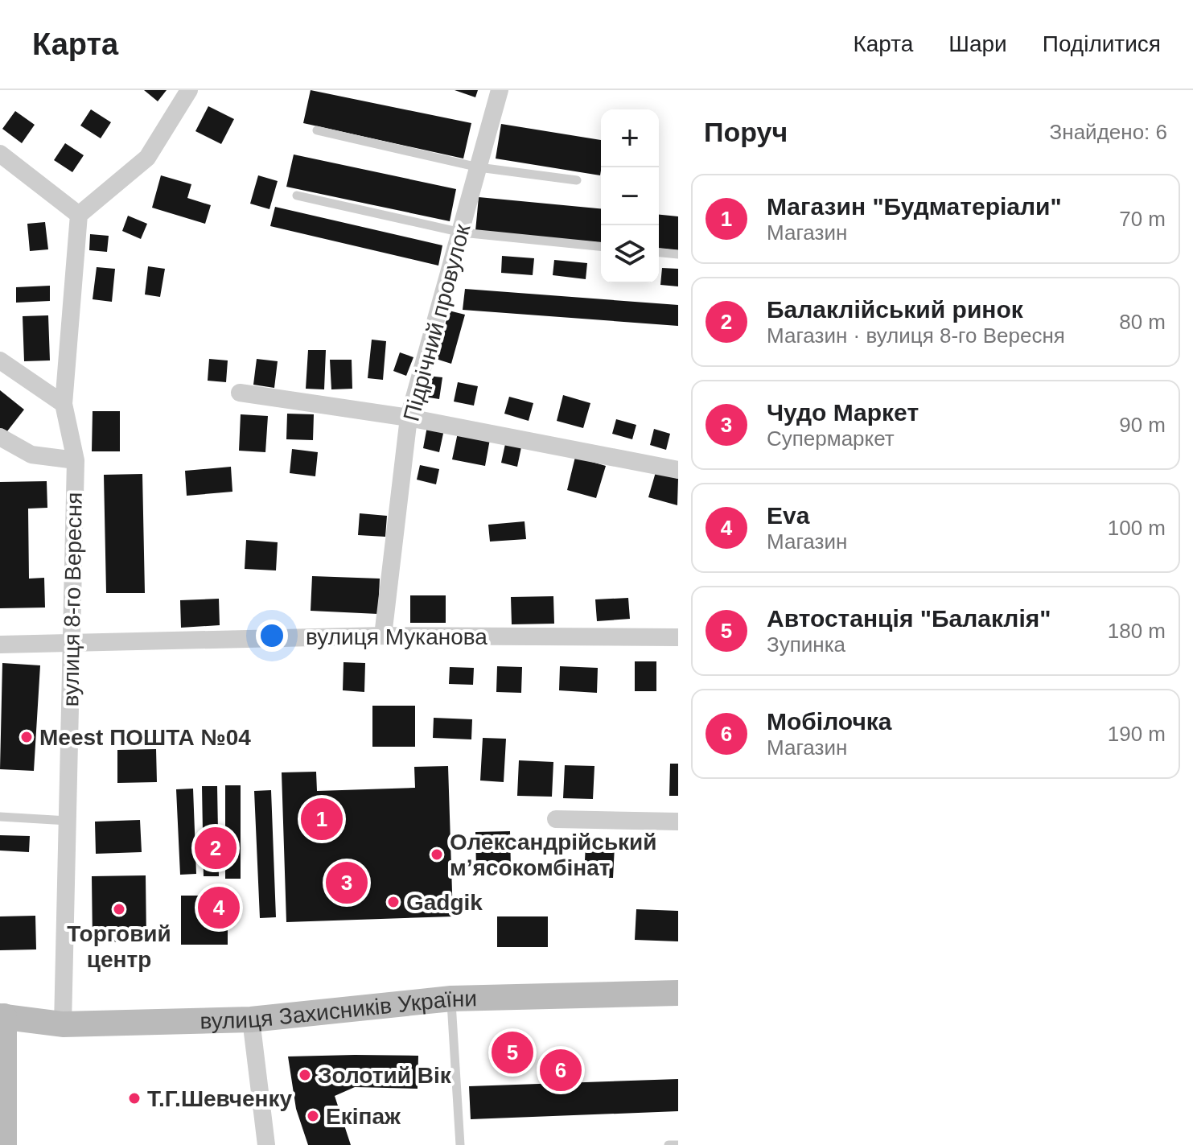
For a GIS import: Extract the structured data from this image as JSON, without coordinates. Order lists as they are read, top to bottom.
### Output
{
  "streets": {
    "street": [
      "Підрічний провулок",
      "вулиця 8-го Вересня",
      "вулиця Муканова",
      "вулиця Захисників України"
    ]
  },
  "crossings": [
    ["Підрічний провулок", "вулиця Муканова"],
    ["вулиця 8-го Вересня", "вулиця Муканова"],
    ["вулиця 8-го Вересня", "вулиця Захисників України"]
  ],
  "places": [
    "Meest ПОШТА №04",
    "Олександрійський мʼясокомбінат",
    "Gadgik",
    "Торговий центр",
    "Золотий Вік",
    "Т.Г.Шевченку",
    "Екіпаж"
  ],
  "page": {
    "header": "Карта",
    "nav": ["Карта", "Шари", "Поділитися"],
    "heading": ["Поруч", "Знайдено: 6"],
    "map_buttons": ["+", "−"],
    "list": [
      {
        "mark": "1",
        "name": "Магазин \"Будматеріали\"",
        "note": "Магазин",
        "value": "70 m"
      },
      {
        "mark": "2",
        "name": "Балаклійський ринок",
        "note": "Магазин · вулиця 8-го Вересня",
        "value": "80 m"
      },
      {
        "mark": "3",
        "name": "Чудо Маркет",
        "note": "Супермаркет",
        "value": "90 m"
      },
      {
        "mark": "4",
        "name": "Eva",
        "note": "Магазин",
        "value": "100 m"
      },
      {
        "mark": "5",
        "name": "Автостанція \"Балаклія\"",
        "note": "Зупинка",
        "value": "180 m"
      },
      {
        "mark": "6",
        "name": "Мобілочка",
        "note": "Магазин",
        "value": "190 m"
      }
    ],
    "pins": [
      "1",
      "2",
      "3",
      "4",
      "5",
      "6"
    ]
  }
}
